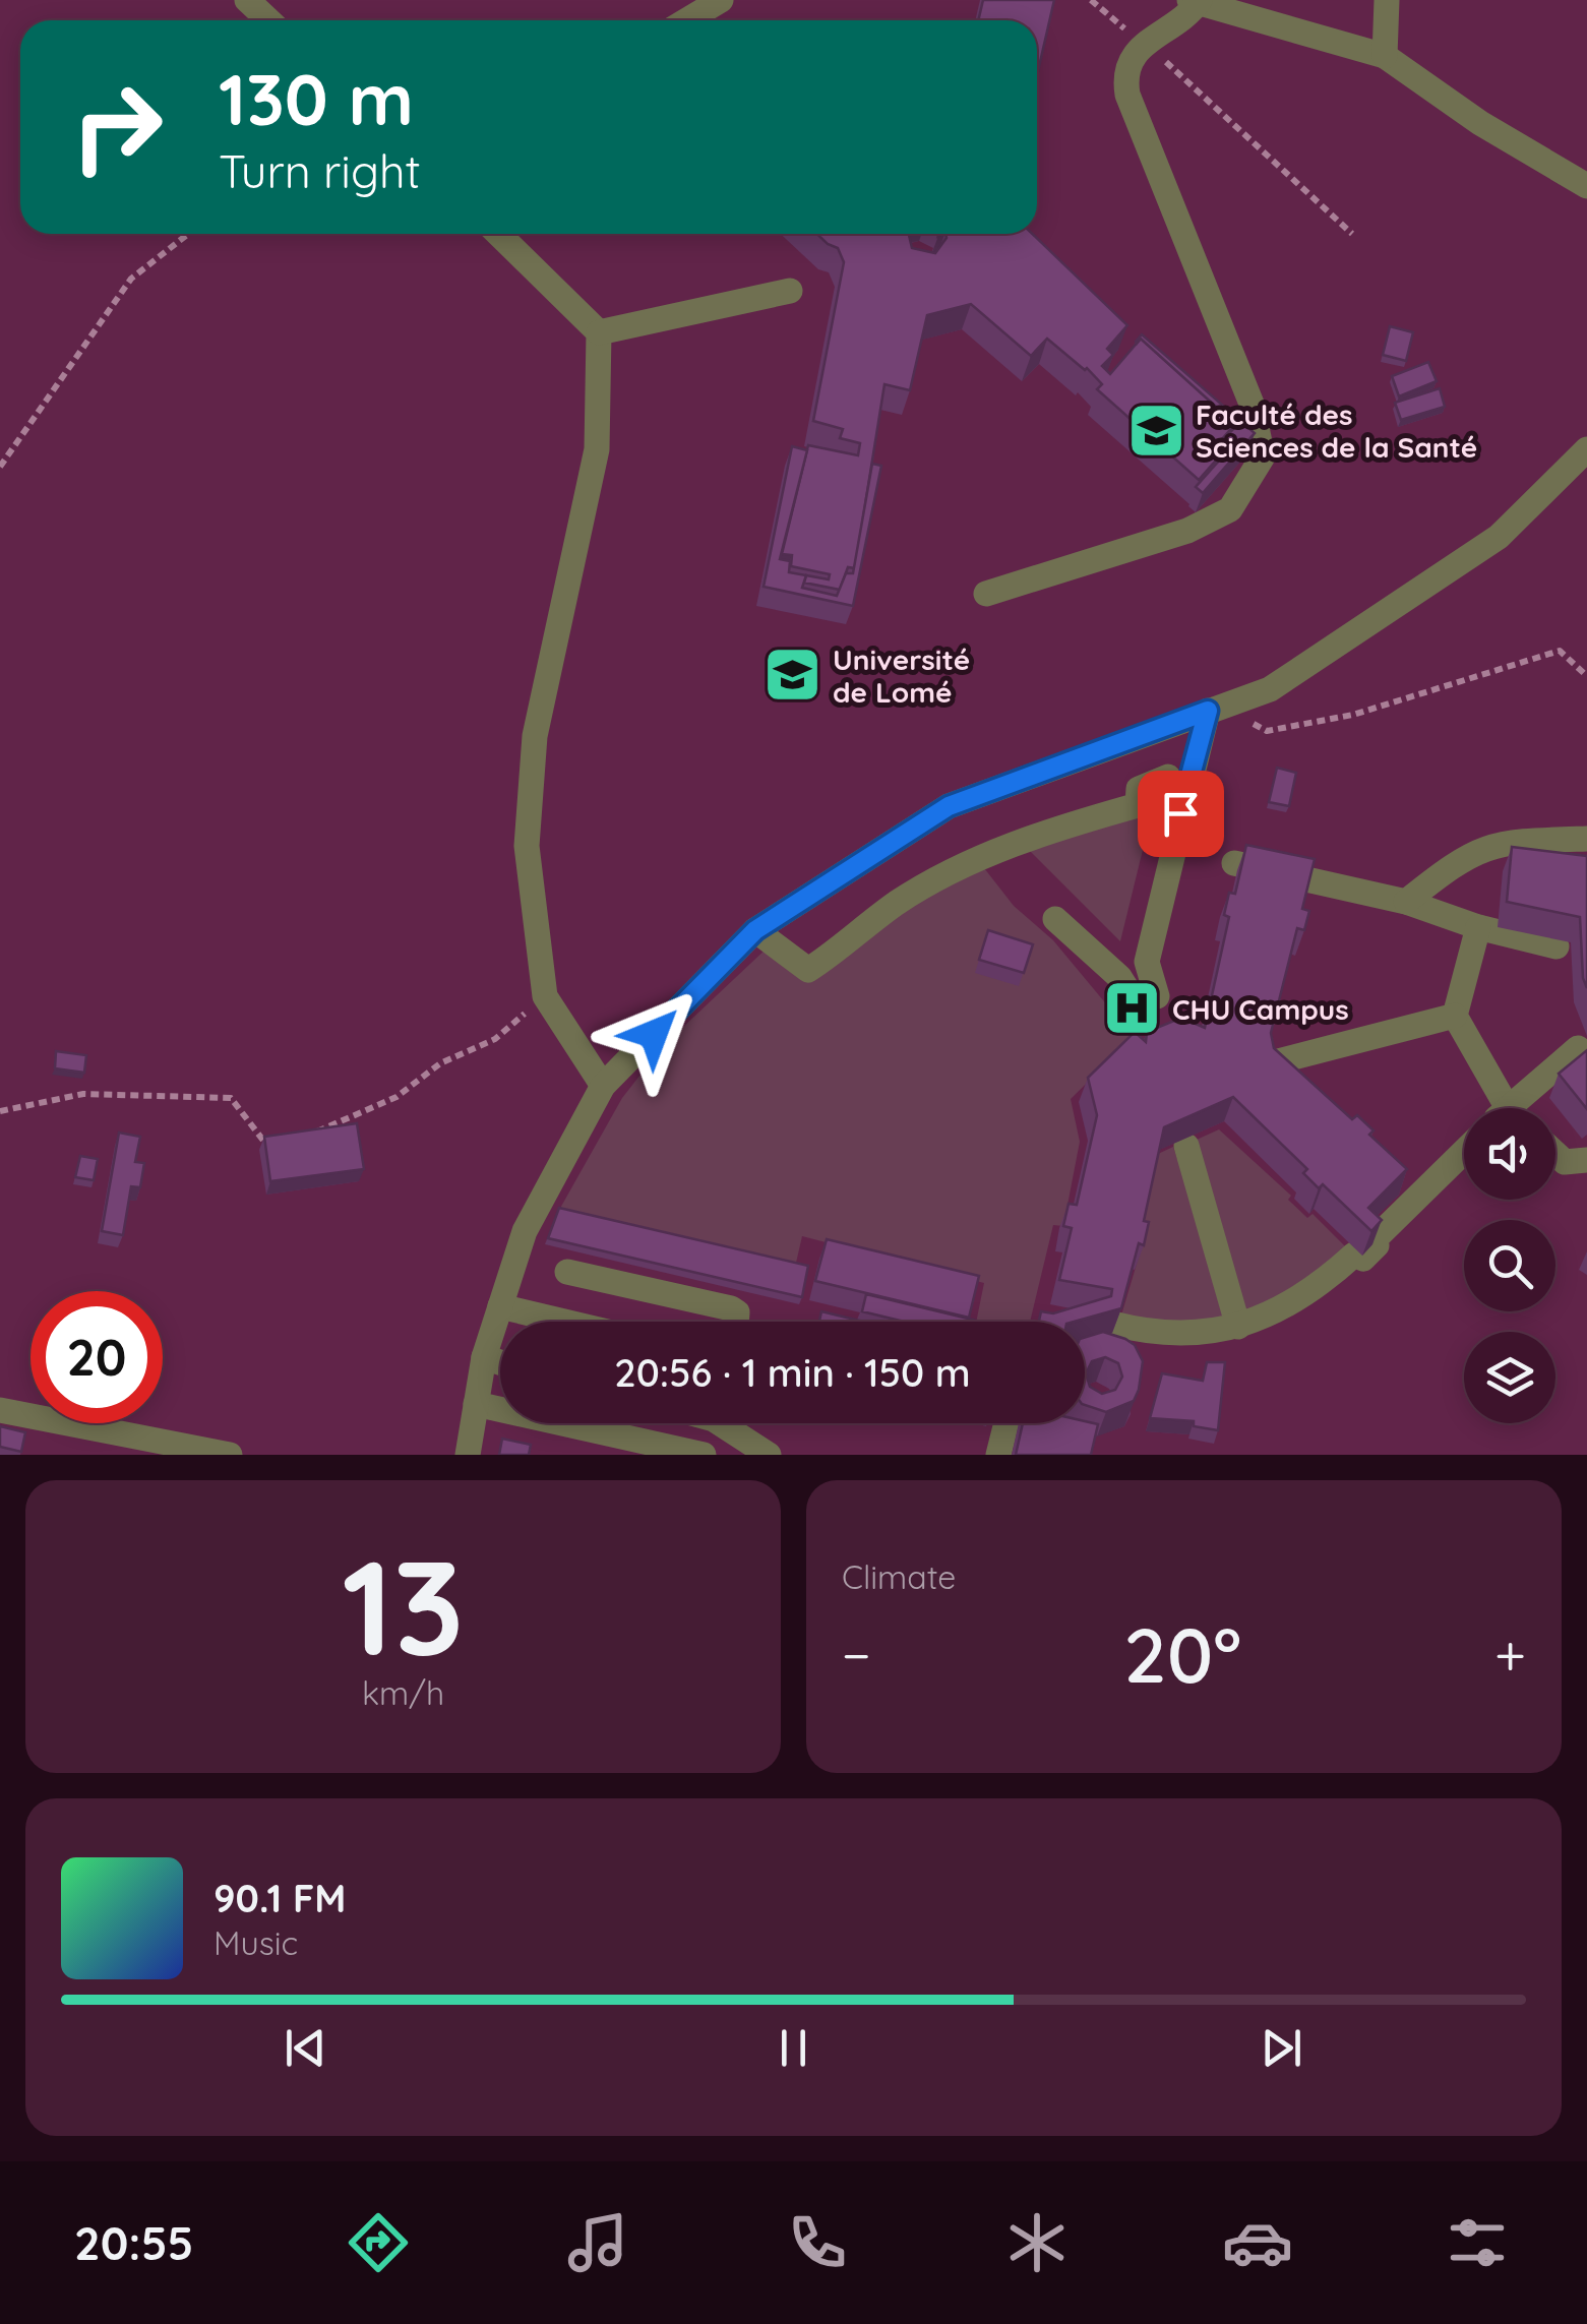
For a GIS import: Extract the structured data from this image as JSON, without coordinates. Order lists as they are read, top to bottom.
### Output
{
  "places": {
    "school or university": ["Faculté des Sciences de la Santé", "Université de Lomé"],
    "hospital": ["CHU Campus"]
  },
  "page": {
    "turn": ["130 m", "Turn right"],
    "limit": "20",
    "trip": "20:56 · 1 min · 150 m",
    "tile": [
      ["13", "km/h"],
      "Climate"
    ],
    "heat": ["−", "20°", "+"],
    "song": ["90.1 FM", "Music"],
    "tabs": "20:55"
  }
}
